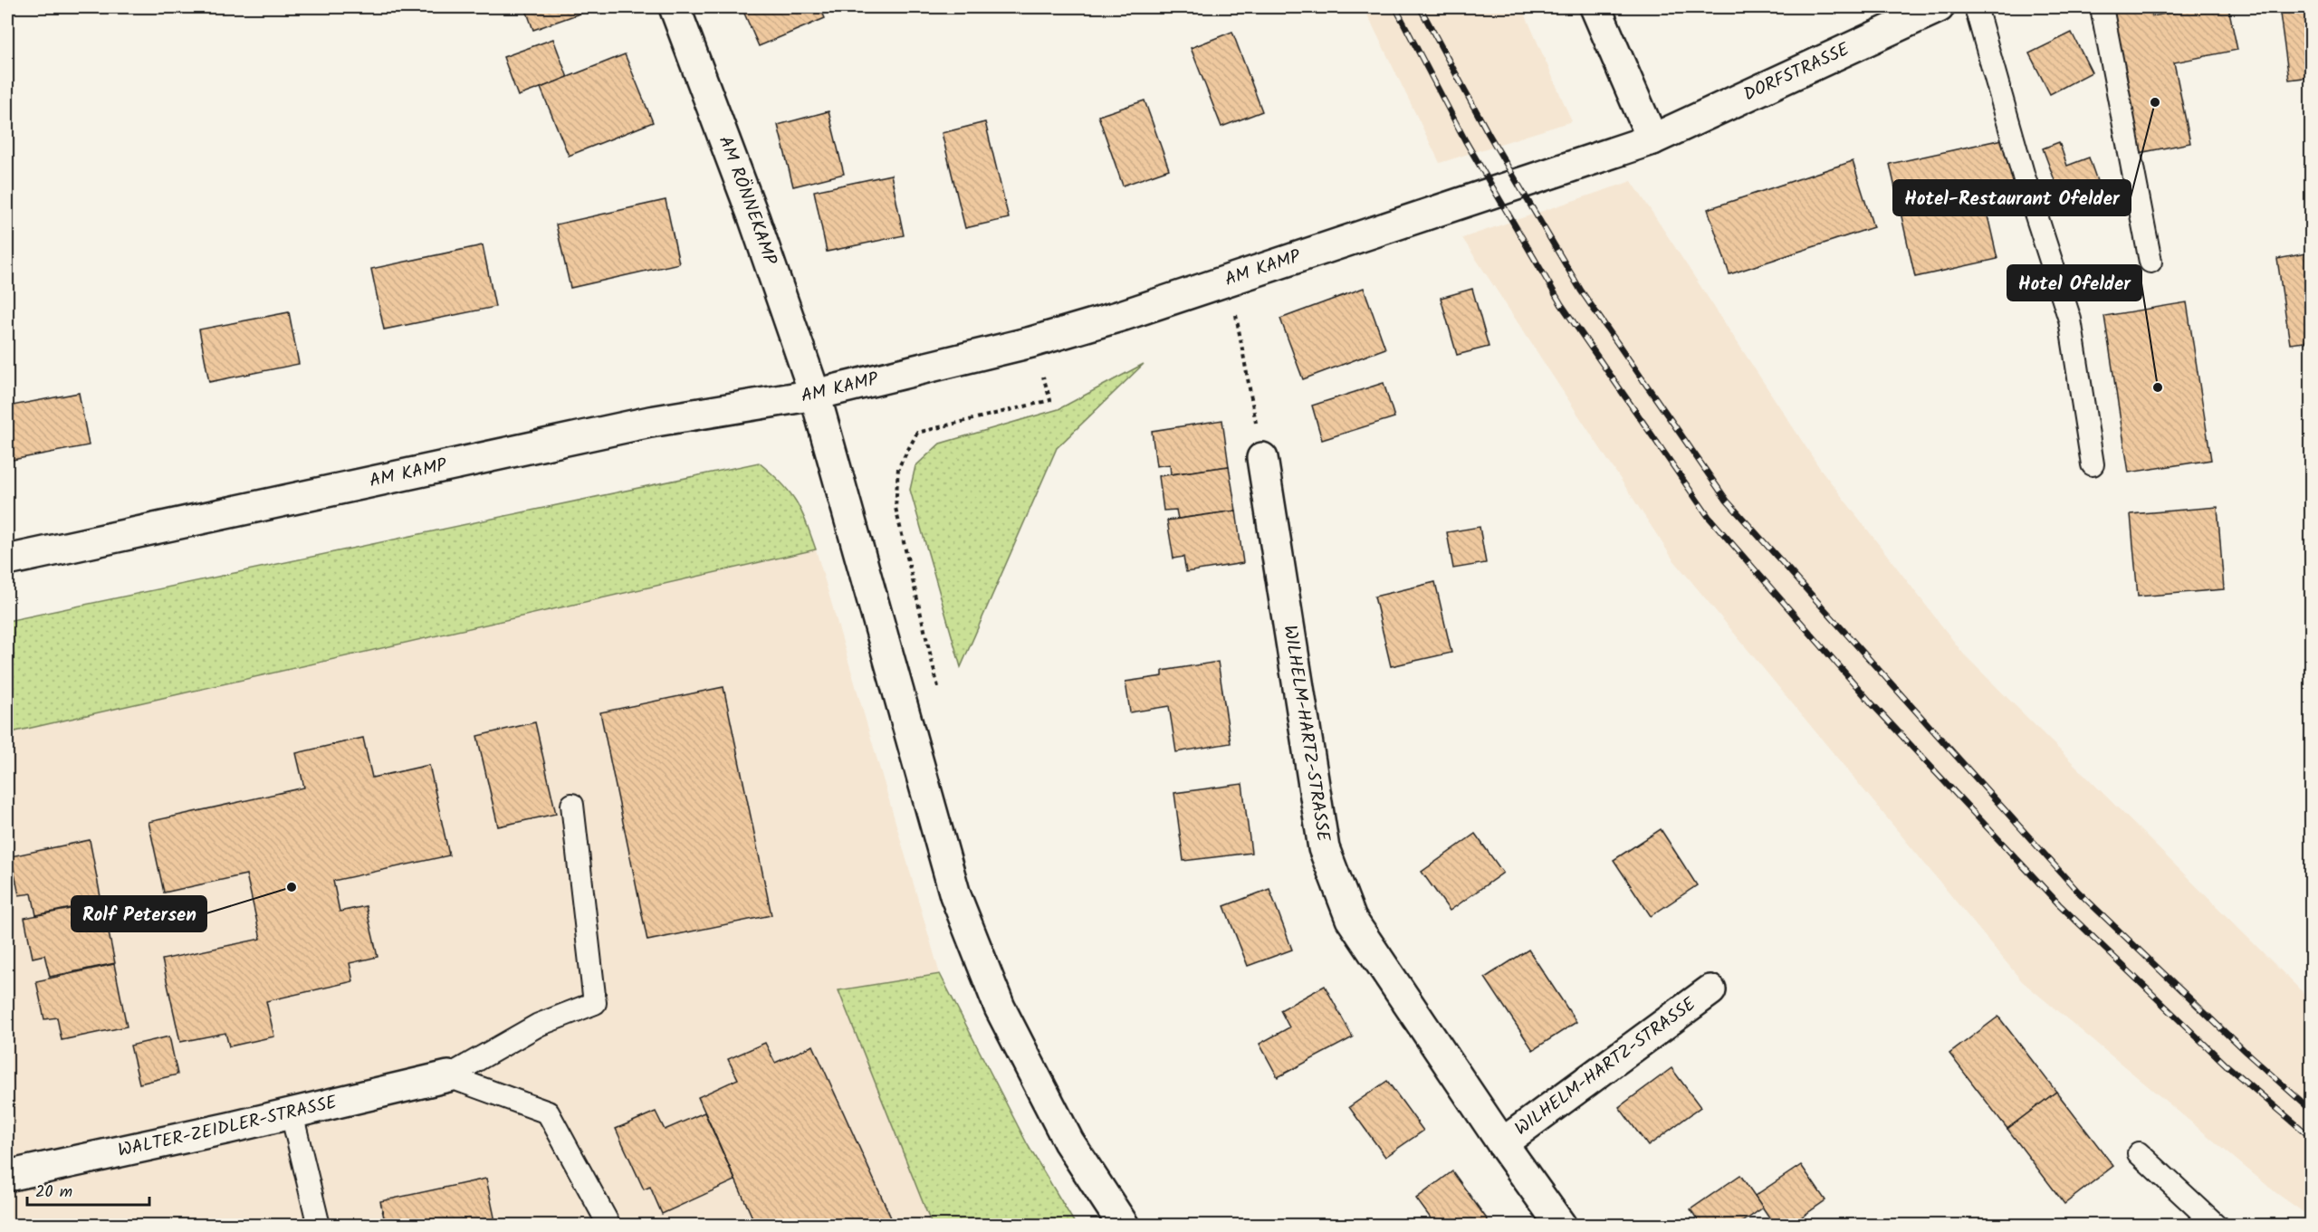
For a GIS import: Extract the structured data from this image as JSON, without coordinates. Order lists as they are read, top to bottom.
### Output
{
  "streets": {
    "street": [
      "DORFSTRASSE",
      "AM RÖNNEKAMP",
      "AM KAMP",
      "WILHELM-HARTZ-STRASSE",
      "WALTER-ZEIDLER-STRASSE"
    ]
  },
  "crossings": [
    ["DORFSTRASSE", "AM KAMP"],
    ["AM RÖNNEKAMP", "AM KAMP"]
  ],
  "places": ["Hotel-Restaurant Ofelder", "Hotel Ofelder", "Rolf Petersen"],
  "scale_bar": "20 m"
}
